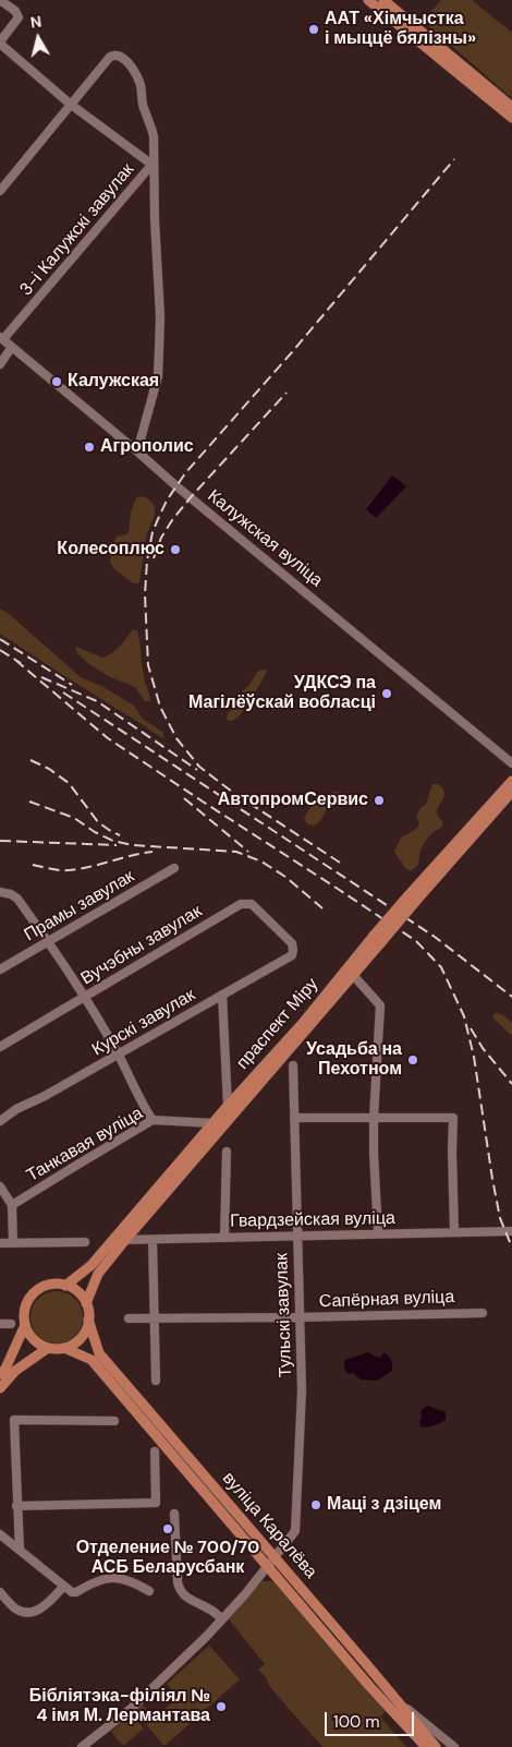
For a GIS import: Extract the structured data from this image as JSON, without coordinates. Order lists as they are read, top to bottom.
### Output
{
  "streets": {
    "main road": ["праспект Міру", "вуліца Каралёва"],
    "street": [
      "3-і Калужскі завулак",
      "Калужская вуліца",
      "Прамы завулак",
      "Вучэбны завулак",
      "Курскі завулак",
      "Танкавая вуліца",
      "Гвардзейская вуліца",
      "Сапёрная вуліца",
      "Тульскі завулак"
    ]
  },
  "crossings": [
    ["3-і Калужскі завулак", "Калужская вуліца"],
    ["Вучэбны завулак", "Курскі завулак"],
    ["праспект Міру", "Танкавая вуліца"],
    ["праспект Міру", "Гвардзейская вуліца"],
    ["праспект Міру", "вуліца Каралёва"],
    ["Гвардзейская вуліца", "Тульскі завулак"],
    ["Сапёрная вуліца", "Тульскі завулак"],
    ["Тульскі завулак", "вуліца Каралёва"]
  ],
  "places": [
    "ААТ «Хімчыстка і мыццё бялізны»",
    "Калужская",
    "Агрополис",
    "Колесоплюс",
    "УДКСЭ па Магілёўскай вобласці",
    "АвтопромСервис",
    "Усадьба на Пехотном",
    "Маці з дзіцем",
    "Отделение № 700/70 АСБ Беларусбанк",
    "Бібліятэка-філіял № 4 імя М. Лермантава"
  ],
  "scale_bar": "100 m",
  "north": "top"
}
